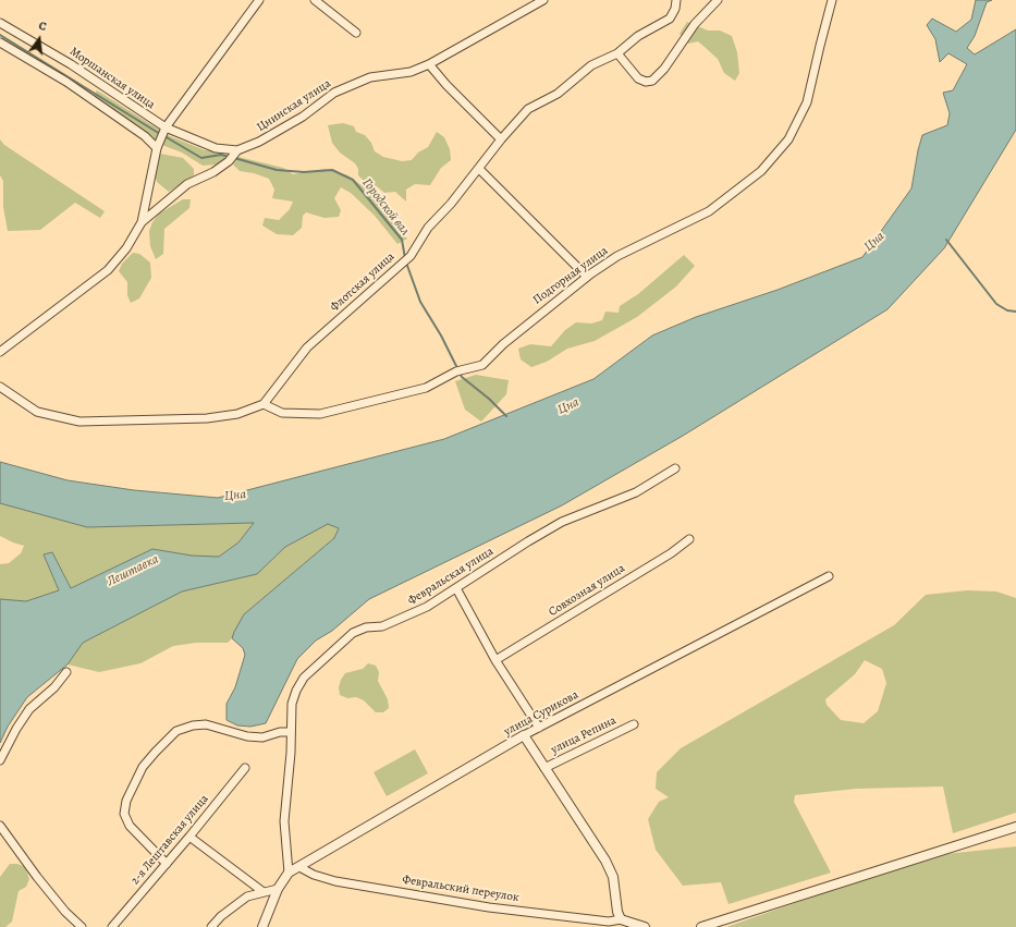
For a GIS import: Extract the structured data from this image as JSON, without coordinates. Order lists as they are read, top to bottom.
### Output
{
  "streets": {
    "street": [
      "Моршанская улица",
      "Цнинская улица",
      "Подгорная улица",
      "Флотская улица",
      "Февральская улица",
      "Совхозная улица",
      "улица Сурикова",
      "улица Репина",
      "2-я Лештавская улица",
      "Февральский переулок"
    ]
  },
  "crossings": [
    ["Моршанская улица", "Цнинская улица"],
    ["Подгорная улица", "Флотская улица"],
    ["Февральская улица", "улица Сурикова"],
    ["улица Сурикова", "Февральский переулок"]
  ],
  "water": ["Городской вал", "Цна", "Лештавка"],
  "north": "top"
}
